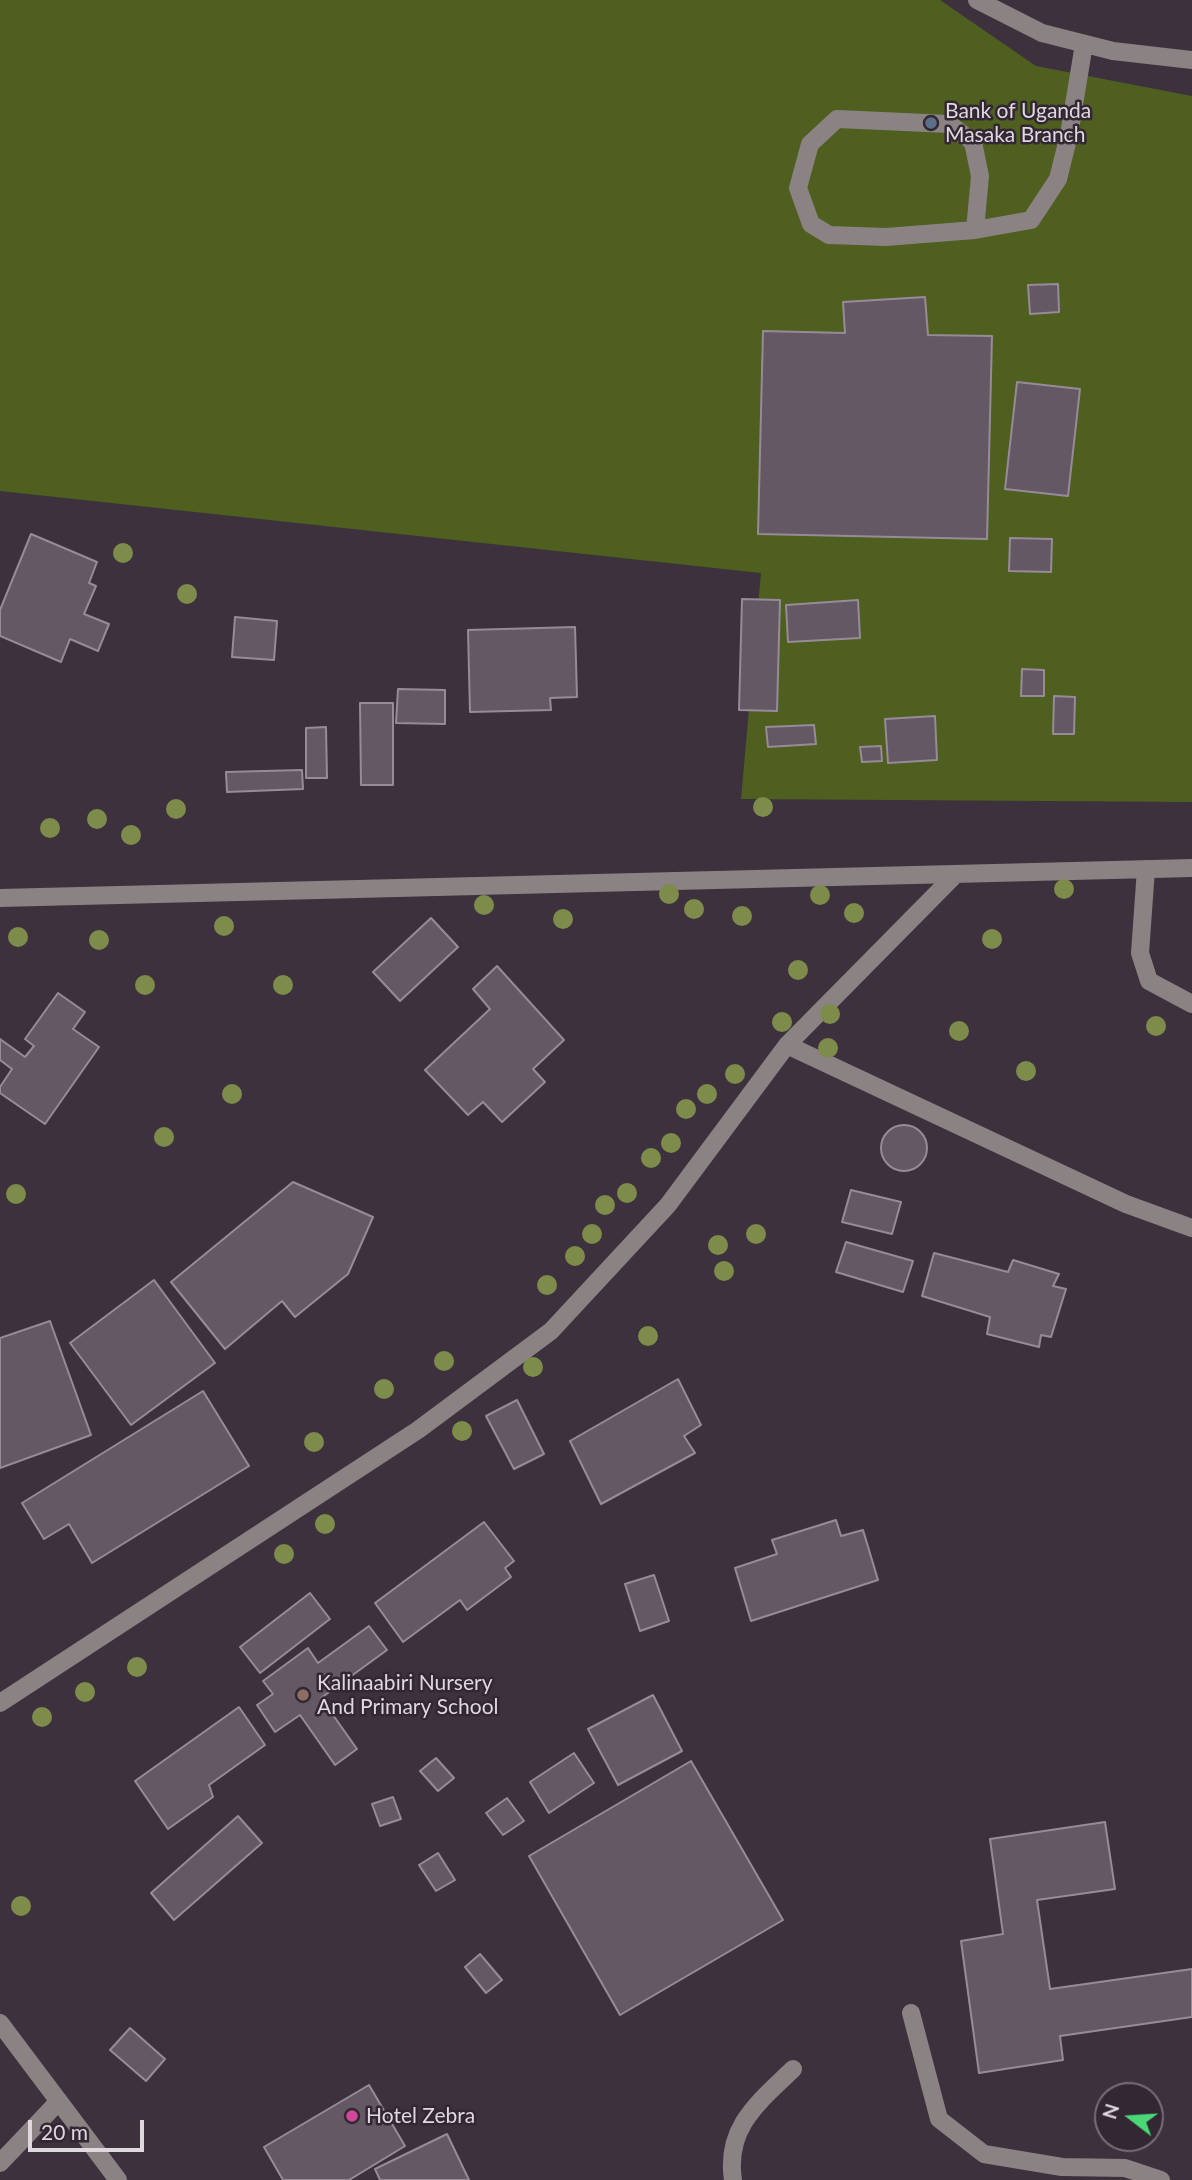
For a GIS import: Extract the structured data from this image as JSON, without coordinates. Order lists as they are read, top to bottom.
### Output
{
  "places": ["Bank of Uganda Masaka Branch", "Kalinaabiri Nursery And Primary School", "Hotel Zebra"],
  "scale_bar": "20 m",
  "north": "left"
}
